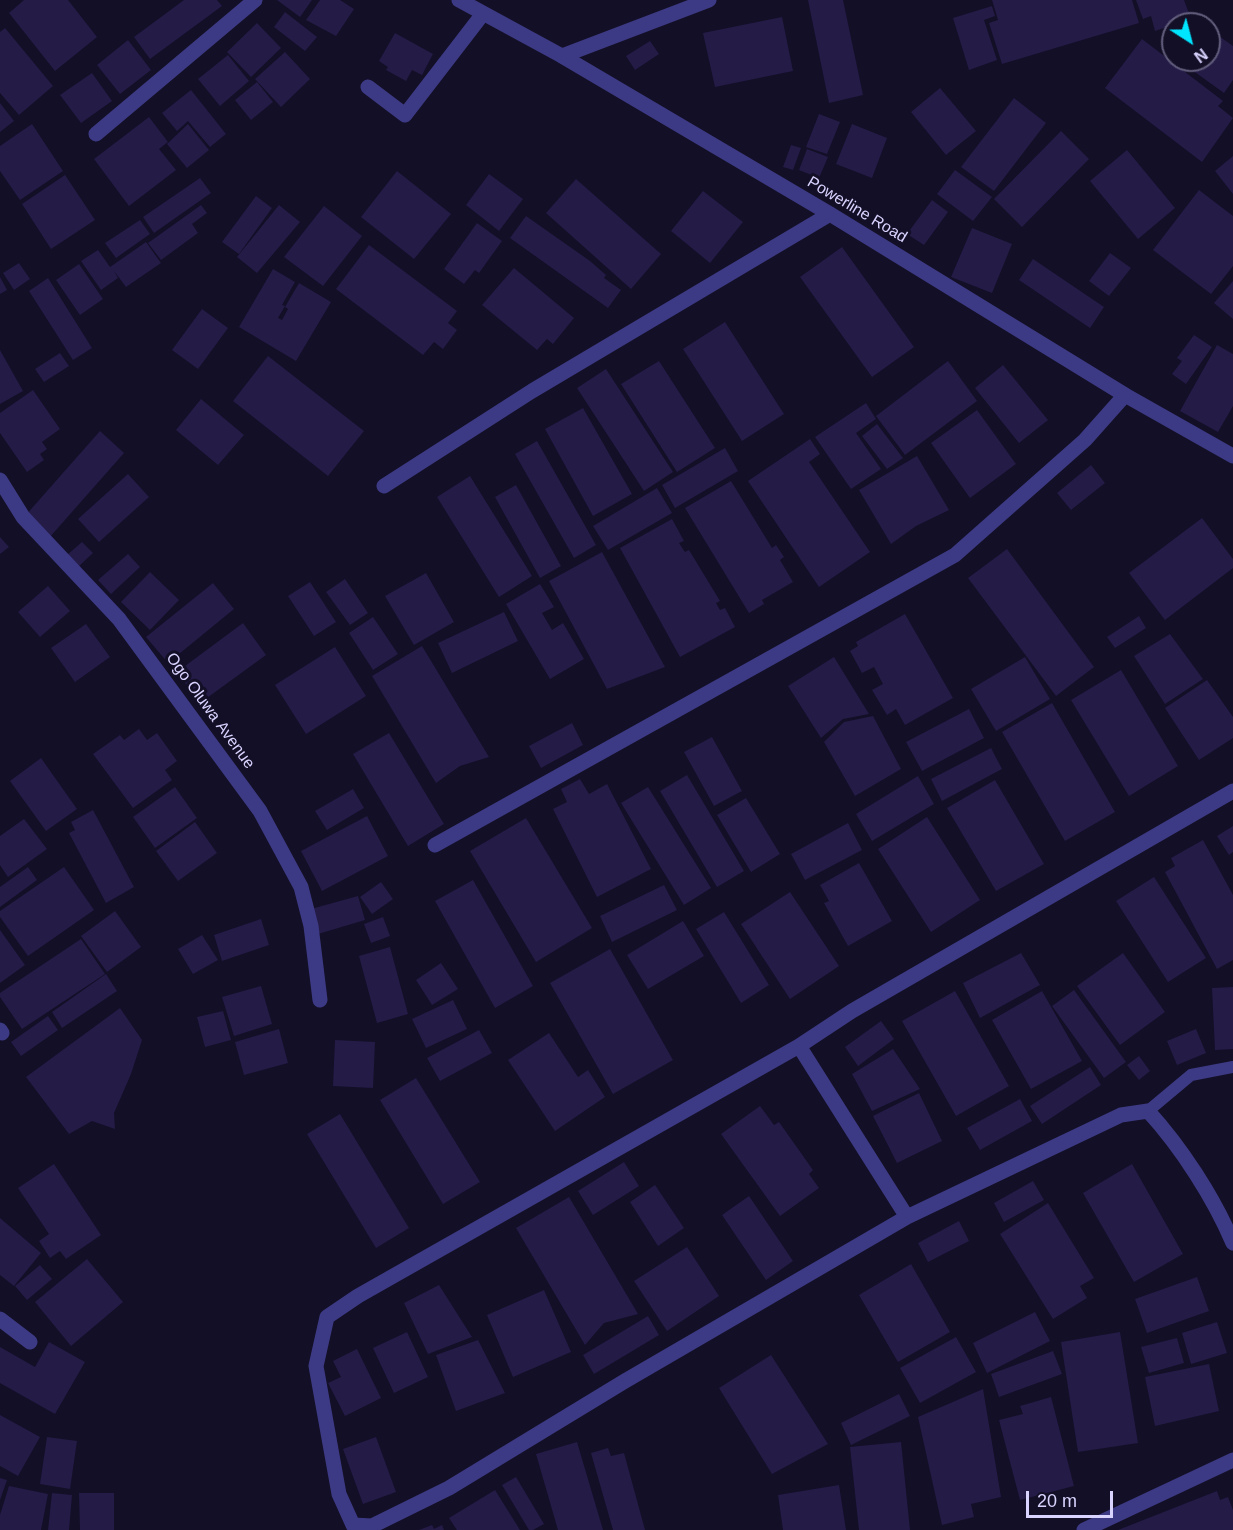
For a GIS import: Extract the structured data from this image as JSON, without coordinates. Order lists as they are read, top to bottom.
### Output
{
  "streets": {
    "street": ["Powerline Road", "Ogo Oluwa Avenue"]
  },
  "scale_bar": "20 m",
  "north": "bottom right"
}
